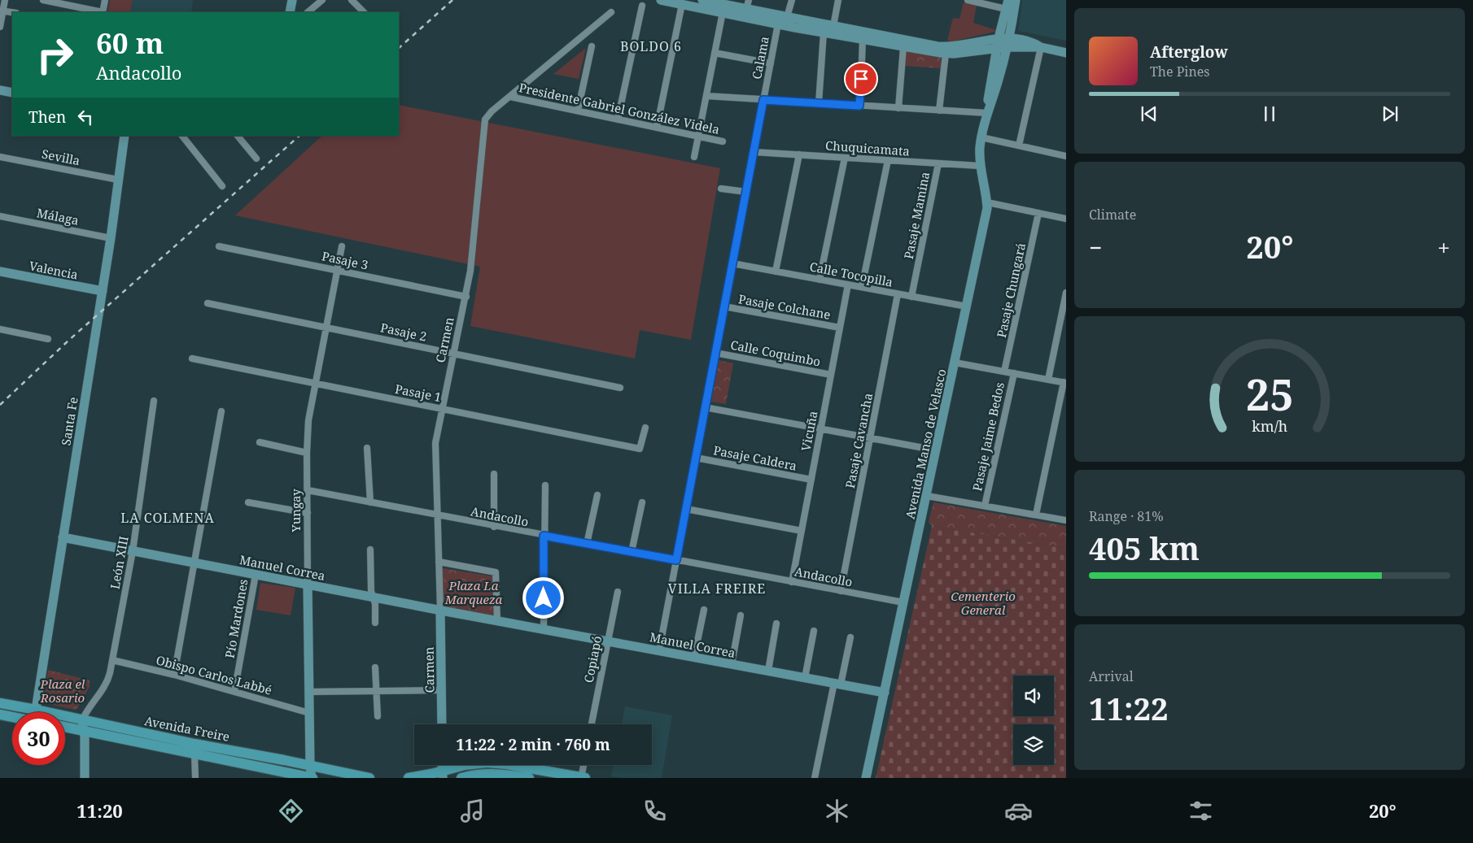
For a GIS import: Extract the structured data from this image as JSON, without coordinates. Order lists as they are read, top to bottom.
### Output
{
  "streets": {
    "main road": ["Avenida Freire"],
    "street": [
      "Calama",
      "Presidente Gabriel González Videla",
      "Chuquicamata",
      "Sevilla",
      "Pasaje Mamina",
      "Málaga",
      "Pasaje 3",
      "Valencia",
      "Calle Tocopilla",
      "Pasaje Chungará",
      "Pasaje Colchane",
      "Pasaje 2",
      "Carmen",
      "Calle Coquimbo",
      "Pasaje 1",
      "Santa Fe",
      "Vicuña",
      "Pasaje Jaime Bedos",
      "Pasaje Cavancha",
      "Avenida Manso de Velasco",
      "Pasaje Caldera",
      "Yungay",
      "Andacollo",
      "León XIII",
      "Manuel Correa",
      "Pío Mardones",
      "Copiapó",
      "Obispo Carlos Labbé"
    ]
  },
  "crossings": [
    ["Calama", "Chuquicamata"],
    ["Calama", "Calle Tocopilla"],
    ["Calama", "Pasaje Colchane"],
    ["Calama", "Calle Coquimbo"],
    ["Calama", "Pasaje Caldera"],
    ["Calama", "Andacollo"],
    ["Calama", "Manuel Correa"],
    ["Presidente Gabriel González Videla", "Carmen"],
    ["Chuquicamata", "Pasaje Mamina"],
    ["Chuquicamata", "Avenida Manso de Velasco"],
    ["Sevilla", "Santa Fe"],
    ["Pasaje Mamina", "Calle Tocopilla"],
    ["Málaga", "Santa Fe"],
    ["Pasaje 3", "Carmen"],
    ["Pasaje 3", "Yungay"],
    ["Valencia", "Santa Fe"],
    ["Calle Tocopilla", "Vicuña"],
    ["Calle Tocopilla", "Pasaje Cavancha"],
    ["Calle Tocopilla", "Avenida Manso de Velasco"],
    ["Pasaje Colchane", "Vicuña"],
    ["Pasaje 2", "Carmen"],
    ["Pasaje 2", "Yungay"],
    ["Carmen", "Pasaje 1"],
    ["Carmen", "Andacollo"],
    ["Carmen", "Manuel Correa"],
    ["Calle Coquimbo", "Vicuña"],
    ["Pasaje 1", "Yungay"],
    ["Santa Fe", "Manuel Correa"],
    ["Santa Fe", "Avenida Freire"],
    ["Vicuña", "Pasaje Caldera"],
    ["Vicuña", "Andacollo"],
    ["Pasaje Cavancha", "Andacollo"],
    ["Avenida Manso de Velasco", "Andacollo"],
    ["Avenida Manso de Velasco", "Manuel Correa"],
    ["Yungay", "Andacollo"],
    ["Yungay", "Manuel Correa"],
    ["Yungay", "Obispo Carlos Labbé"],
    ["Yungay", "Avenida Freire"],
    ["León XIII", "Manuel Correa"],
    ["León XIII", "Obispo Carlos Labbé"],
    ["León XIII", "Avenida Freire"],
    ["Manuel Correa", "Pío Mardones"],
    ["Manuel Correa", "Copiapó"],
    ["Pío Mardones", "Obispo Carlos Labbé"]
  ],
  "districts": ["BOLDO 6", "LA COLMENA", "VILLA FREIRE"],
  "parks": ["Plaza La Marqueza", "Cementerio General", "Plaza el Rosario"],
  "page": {
    "turn": ["60 m", "Andacollo"],
    "song": ["Afterglow", "The Pines"],
    "then": "Then",
    "tile": [
      "Climate",
      ["Range · 81%", "405 km"],
      ["Arrival", "11:22"]
    ],
    "heat": ["−", "20°", "+"],
    "limit": "30",
    "trip": "11:22 · 2 min · 760 m",
    "tabs": ["11:20", "20°"],
    "gauge": ["25", "km/h"]
  }
}
